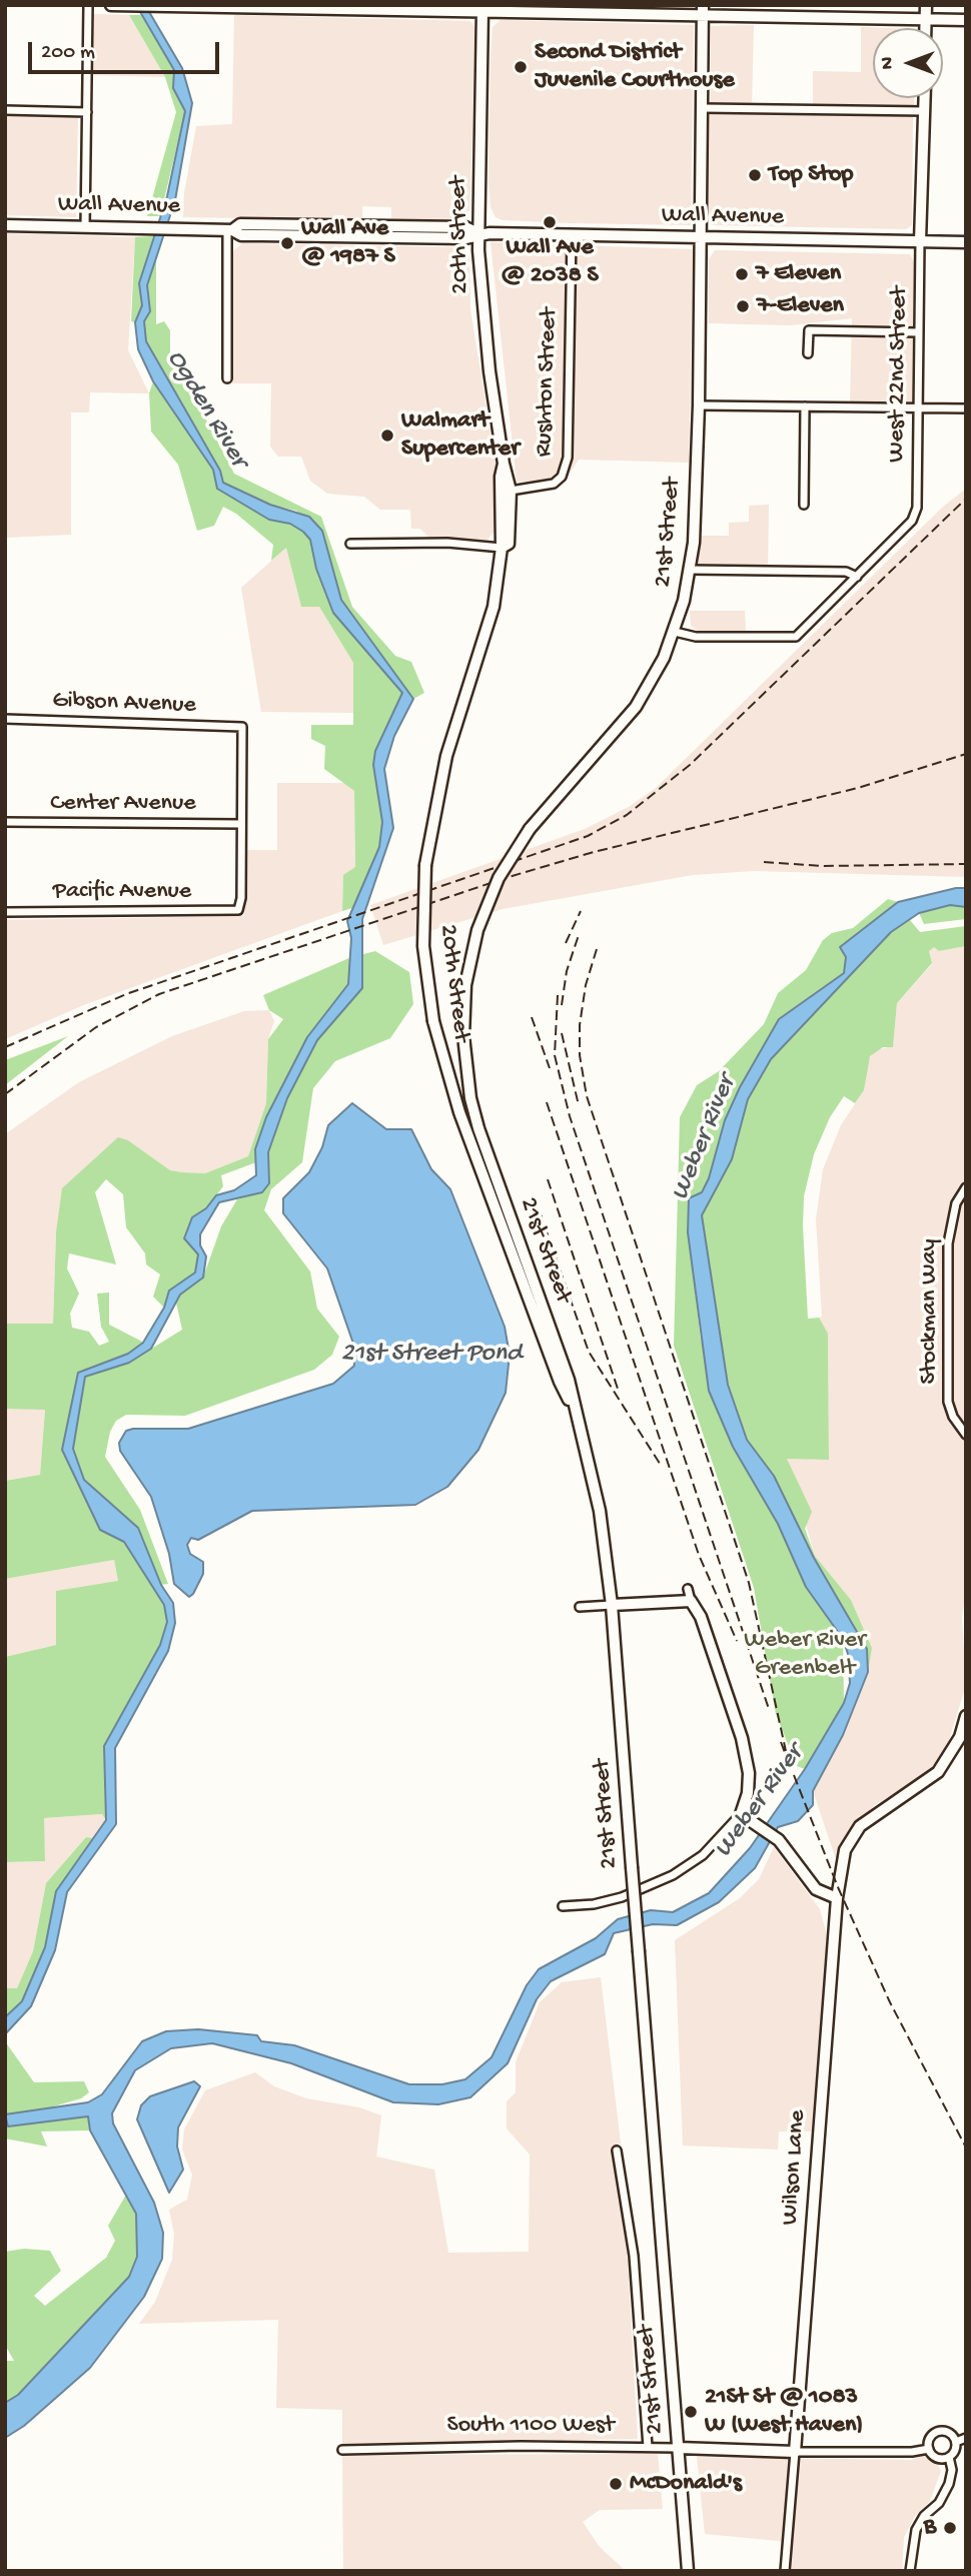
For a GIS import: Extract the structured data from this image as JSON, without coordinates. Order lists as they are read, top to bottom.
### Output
{
  "streets": {
    "main road": [
      "Wall Avenue",
      "20th Street",
      "21st Street",
      "Wilson Lane",
      "South 1100 West"
    ],
    "street": [
      "West 22nd Street",
      "Rushton Street",
      "Gibson Avenue",
      "Center Avenue",
      "Pacific Avenue",
      "Stockman Way"
    ]
  },
  "crossings": [
    ["Wall Avenue", "20th Street"],
    ["Wall Avenue", "West 22nd Street"],
    ["Wall Avenue", "Rushton Street"],
    ["Wall Avenue", "21st Street"],
    ["20th Street", "Rushton Street"],
    ["20th Street", "21st Street"],
    ["21st Street", "South 1100 West"],
    ["Gibson Avenue", "Center Avenue"],
    ["Gibson Avenue", "Pacific Avenue"],
    ["Center Avenue", "Pacific Avenue"],
    ["Wilson Lane", "South 1100 West"]
  ],
  "water": ["Ogden River", "Weber River", "21st Street Pond"],
  "parks": ["Weber River Greenbelt"],
  "places": [
    "Second District Juvenile Courthouse",
    "Top Stop",
    "Wall Ave @ 2038 S",
    "Wall Ave @ 1987 S",
    "7 Eleven",
    "7-Eleven",
    "Walmart Supercenter",
    "21St St @ 1083 W (West Haven)",
    "McDonald's",
    "B"
  ],
  "scale_bar": "200 m",
  "north": "left"
}
